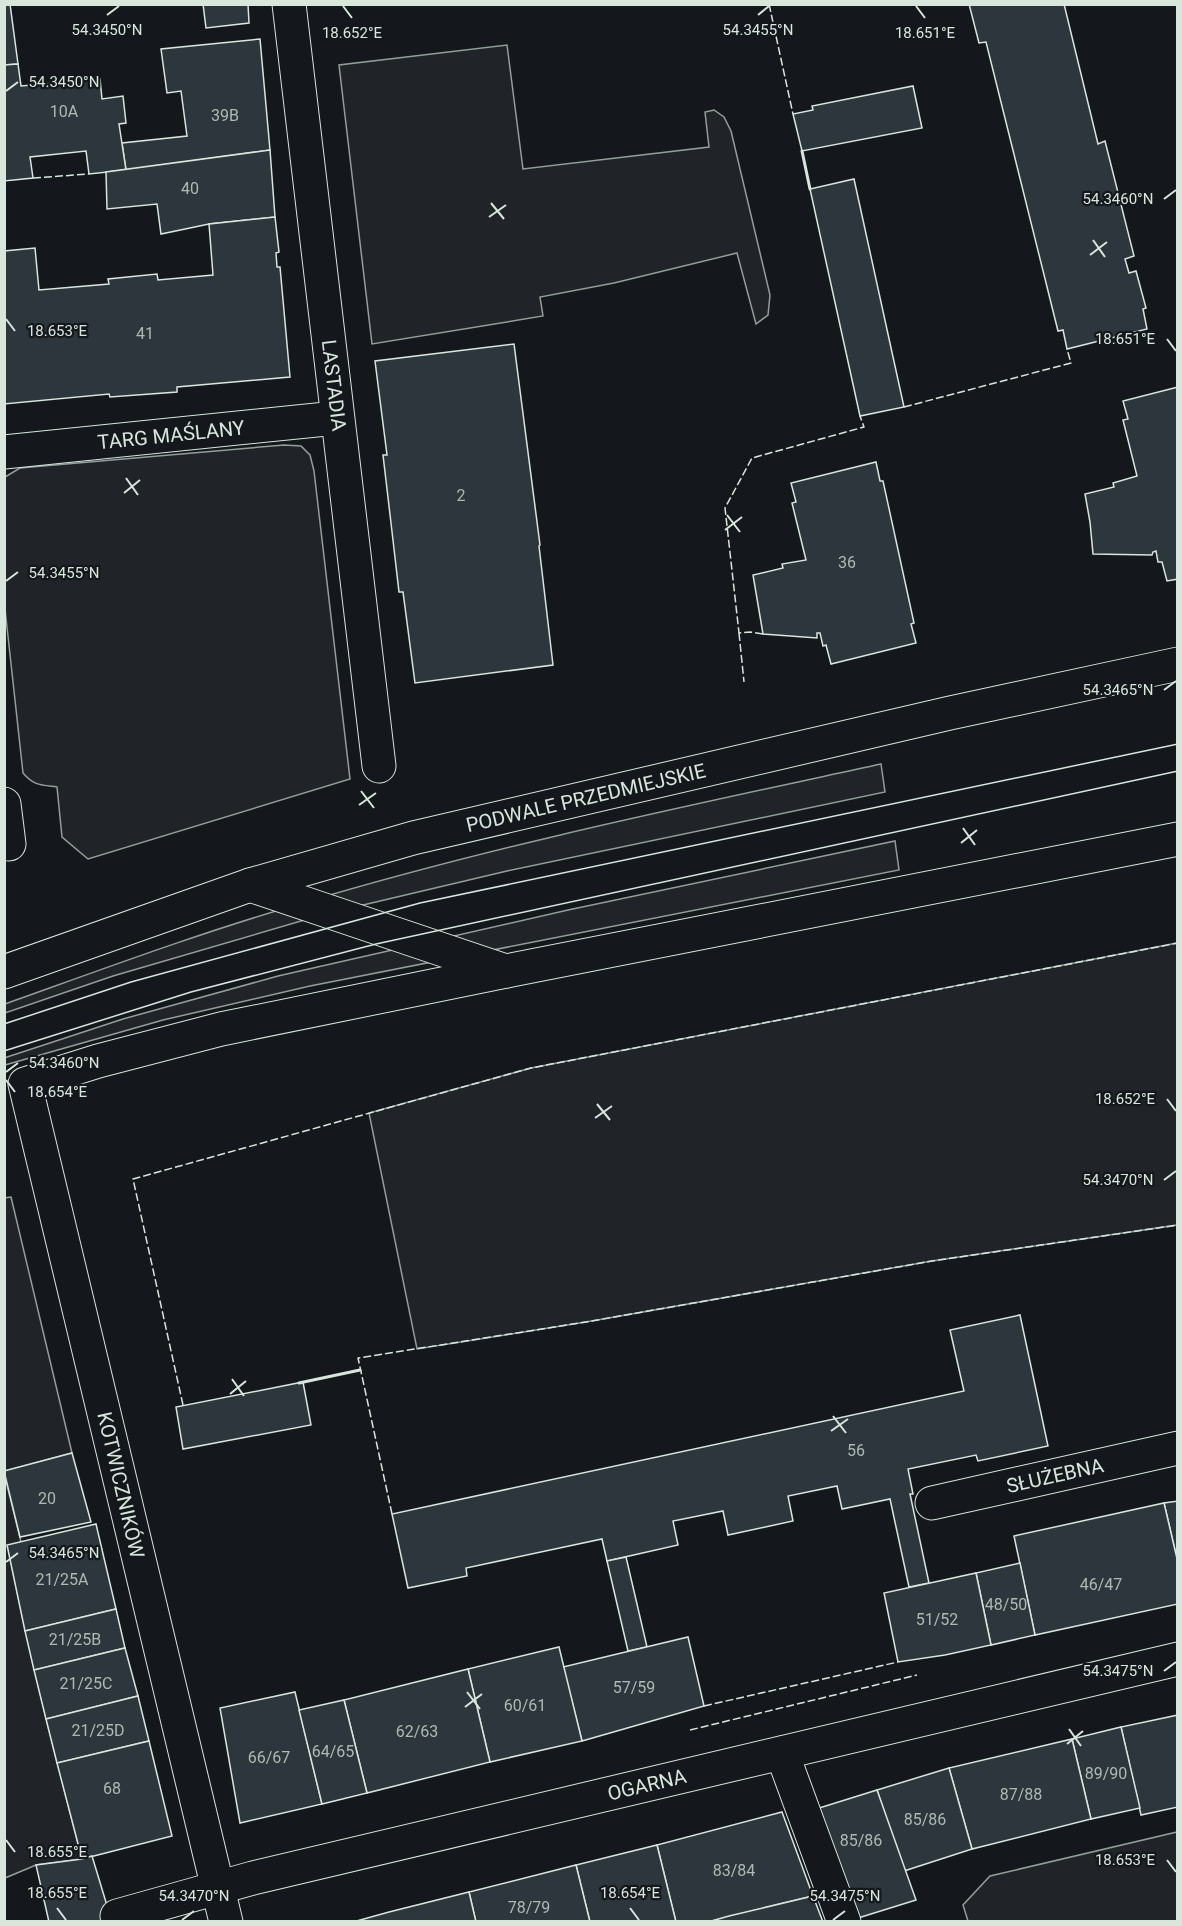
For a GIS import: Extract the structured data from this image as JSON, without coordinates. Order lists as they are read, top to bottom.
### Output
{
  "streets": {
    "street": [
      "LASTADIA",
      "TARG MAŚLANY",
      "PODWALE PRZEDMIEJSKIE",
      "SŁUŻEBNA",
      "KOTWICZNIKÓW",
      "OGARNA"
    ]
  },
  "crossings": [
    ["LASTADIA", "TARG MAŚLANY"],
    ["KOTWICZNIKÓW", "OGARNA"]
  ],
  "house_numbers": [
    "10A",
    "39B",
    "40",
    "41",
    "2",
    "36",
    "56",
    "20",
    "21/25A",
    "46/47",
    "48/50",
    "51/52",
    "21/25B",
    "21/25C",
    "57/59",
    "60/61",
    "21/25D",
    "62/63",
    "64/65",
    "66/67",
    "89/90",
    "68",
    "87/88",
    "85/86",
    "85/86",
    "83/84",
    "78/79"
  ],
  "coordinates": [
    "54.3450°N",
    "54.3455°N",
    "18.651°E",
    "18.652°E",
    "54.3460°N",
    "18.653°E",
    "54.3465°N",
    "18.654°E",
    "54.3470°N",
    "54.3475°N",
    "18.655°E"
  ]
}
